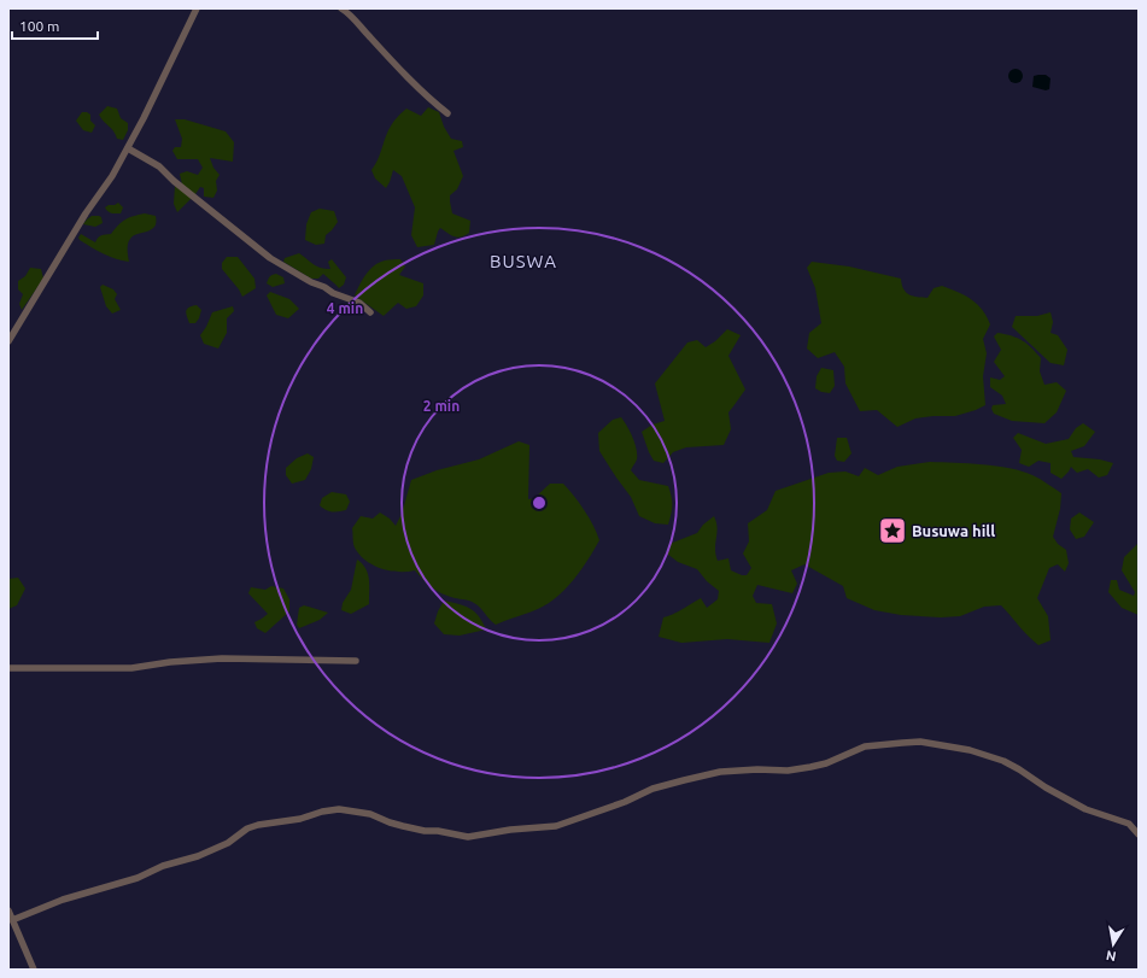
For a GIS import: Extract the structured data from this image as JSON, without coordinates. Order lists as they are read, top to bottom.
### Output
{
  "districts": ["BUSWA"],
  "places": {
    "place": ["Busuwa hill"]
  },
  "scale_bar": "100 m",
  "north": "bottom",
  "rings": ["4 min", "2 min"]
}
